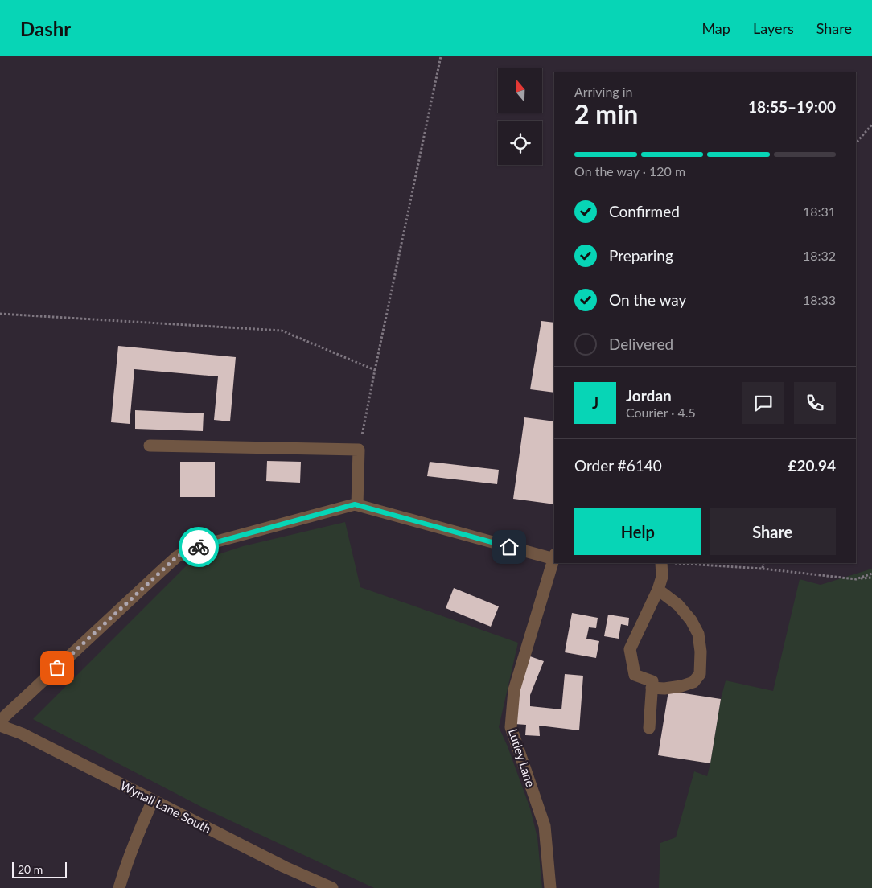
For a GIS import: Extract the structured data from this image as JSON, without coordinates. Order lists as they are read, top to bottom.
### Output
{
  "streets": {
    "street": ["Lutley Lane", "Wynall Lane South"]
  },
  "scale_bar": "20 m",
  "north": "top",
  "page": {
    "header": "Dashr",
    "nav": ["Map", "Layers", "Share"],
    "heading": ["2 min", "Arriving in", "18:55–19:00"],
    "panel": [
      "Jordan",
      "Courier · 4.5",
      "Order #6140",
      "£20.94"
    ],
    "bar": "On the way · 120 m",
    "list": [
      ["Confirmed", "18:31"],
      ["Preparing", "18:32"],
      ["On the way", "18:33"],
      "Delivered"
    ],
    "round": "J",
    "buttons": ["Help", "Share"],
    "scale": "20 m"
  }
}
